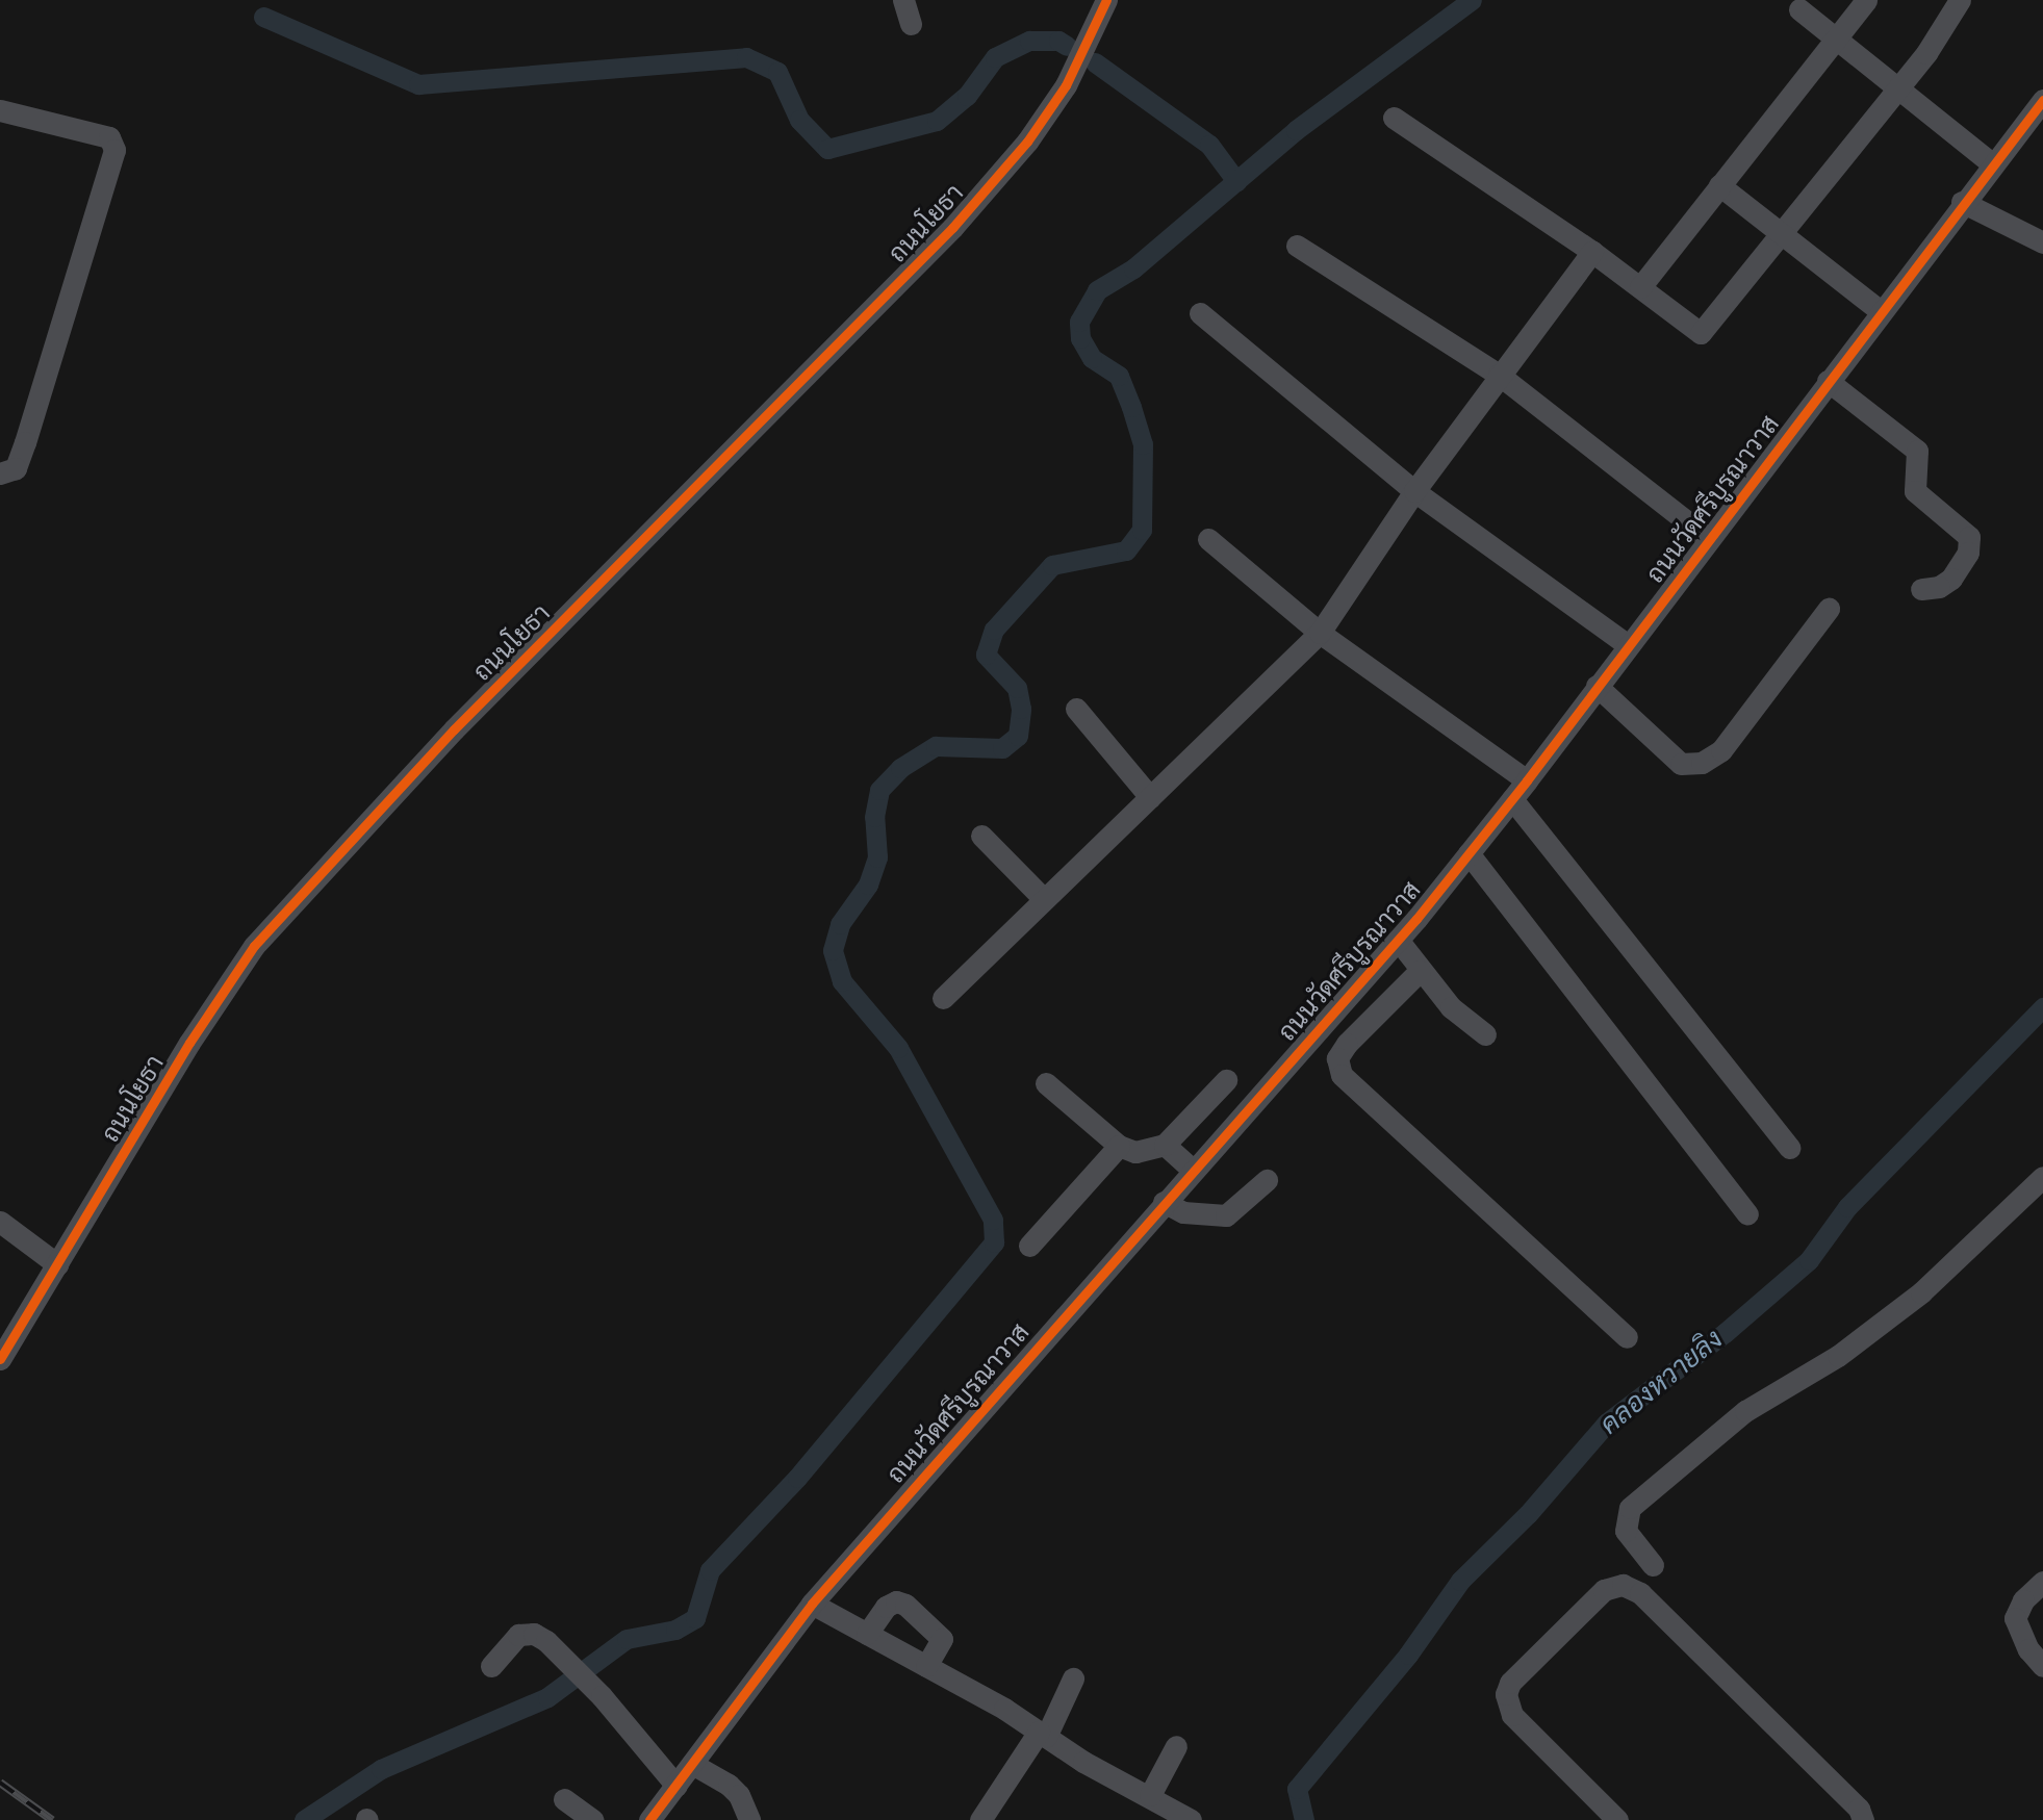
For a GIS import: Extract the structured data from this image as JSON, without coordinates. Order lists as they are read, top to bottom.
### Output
{
  "streets": {
    "street": ["ถนนโยธา", "ถนนวัดศรีบูรณาวาส"]
  },
  "water": ["คลองหวายลิง"]
}
